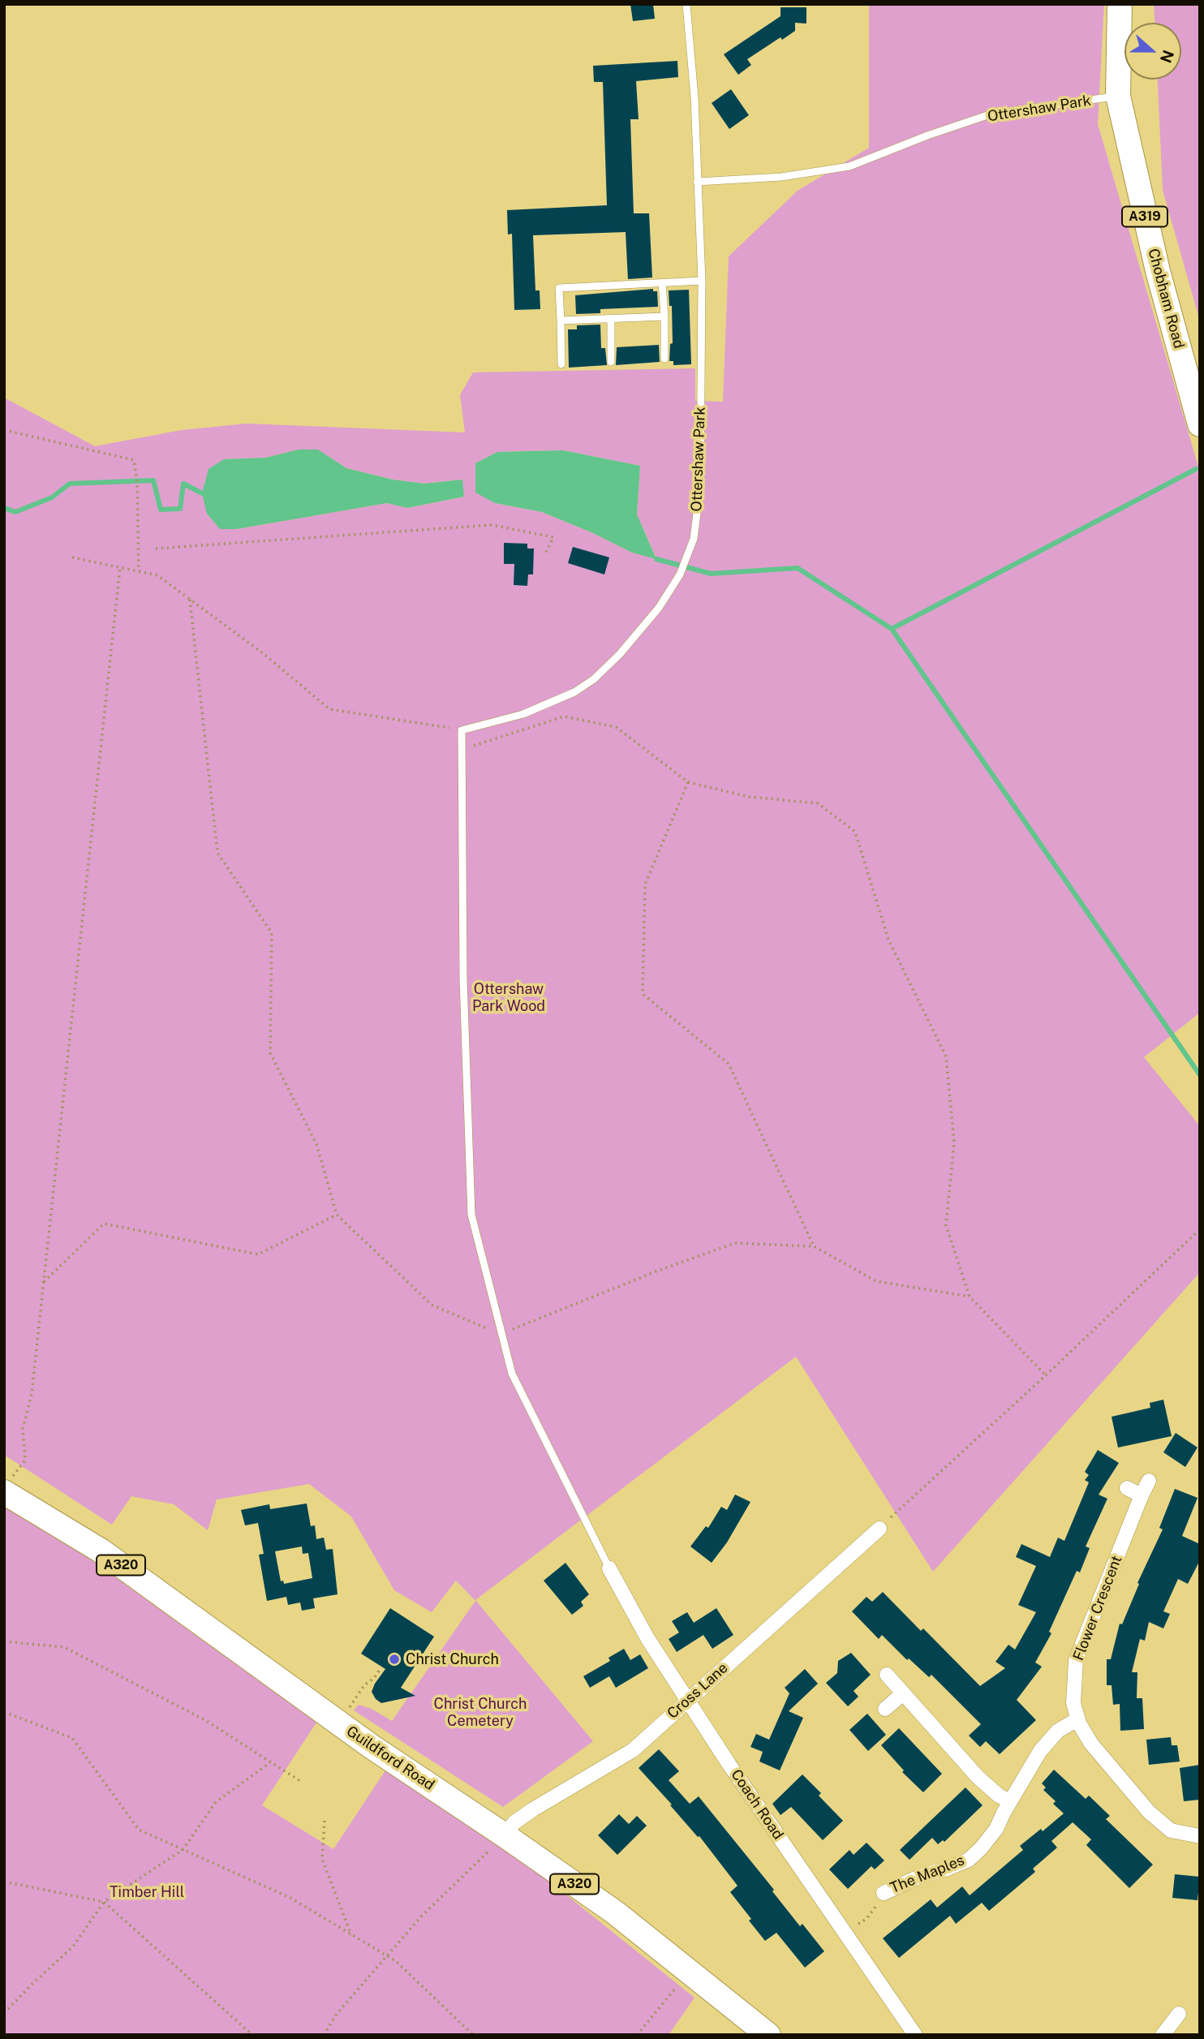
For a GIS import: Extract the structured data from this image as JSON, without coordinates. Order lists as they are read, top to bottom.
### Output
{
  "streets": {
    "main road": [
      "A319",
      "Chobham Road",
      "A320",
      "Guildford Road"
    ],
    "street": [
      "Flower Crescent",
      "Cross Lane",
      "Coach Road",
      "The Maples"
    ],
    "lane": ["Ottershaw Park"]
  },
  "crossings": [
    ["Ottershaw Park", "Chobham Road"],
    ["Flower Crescent", "The Maples"],
    ["Cross Lane", "Guildford Road"],
    ["Cross Lane", "Coach Road"]
  ],
  "parks": ["Ottershaw Park Wood", "Christ Church Cemetery", "Timber Hill"],
  "places": ["Christ Church"],
  "north": "right"
}
